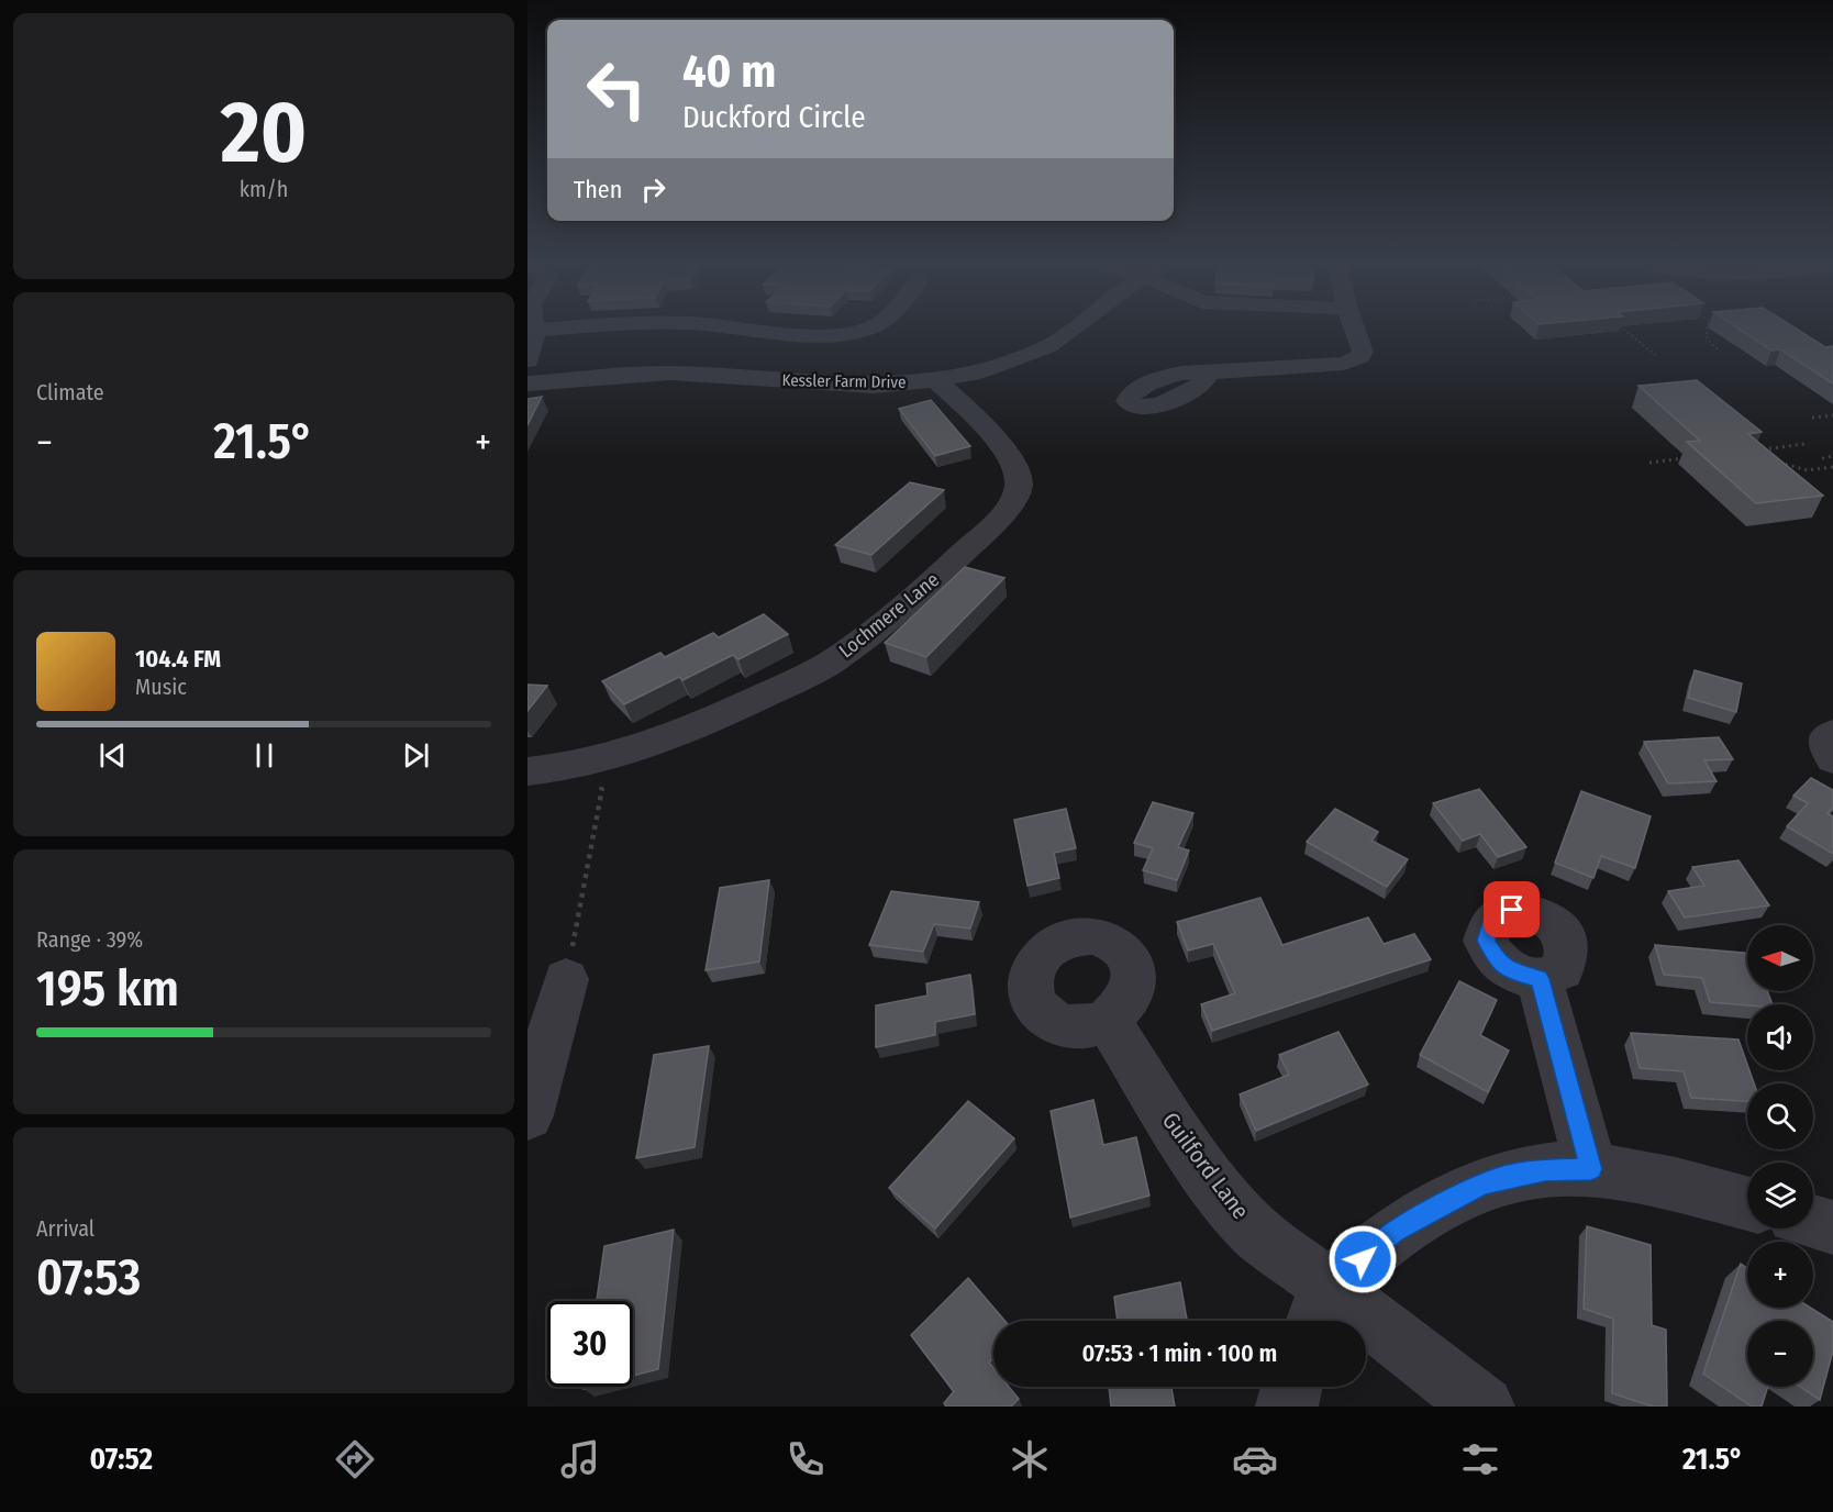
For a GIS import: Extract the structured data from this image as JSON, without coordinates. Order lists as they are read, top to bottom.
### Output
{
  "streets": {
    "street": ["Kessler Farm Drive", "Lochmere Lane", "Guilford Lane"]
  },
  "crossings": [
    ["Kessler Farm Drive", "Lochmere Lane"]
  ],
  "north": "left",
  "page": {
    "tile": [
      ["20", "km/h"],
      "Climate",
      ["Range · 39%", "195 km"],
      ["Arrival", "07:53"]
    ],
    "turn": ["40 m", "Duckford Circle"],
    "then": "Then",
    "heat": ["−", "21.5°", "+"],
    "song": ["104.4 FM", "Music"],
    "map_buttons": ["+", "−"],
    "limit": "30",
    "trip": "07:53 · 1 min · 100 m",
    "tabs": ["07:52", "21.5°"]
  }
}
